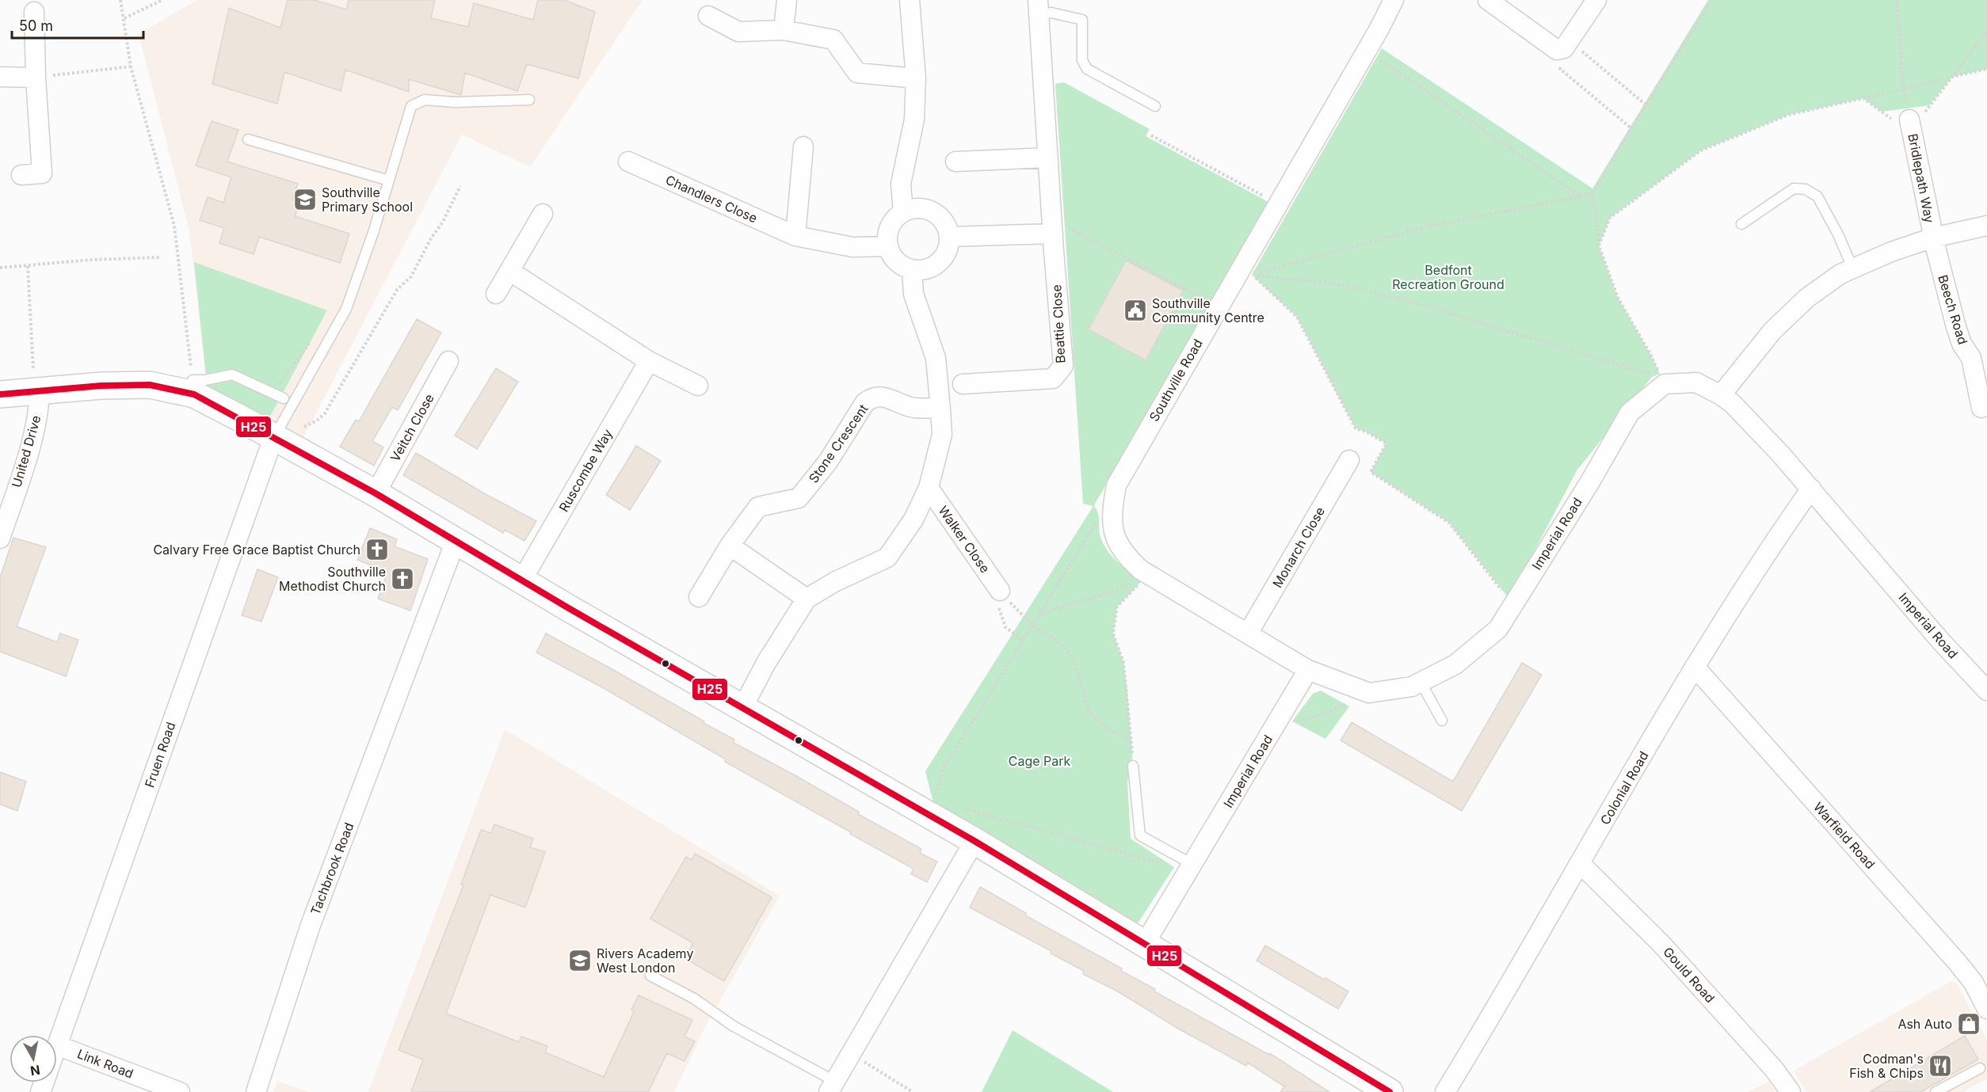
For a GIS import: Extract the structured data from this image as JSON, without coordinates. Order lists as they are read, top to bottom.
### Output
{
  "streets": {
    "street": [
      "Bridlepath Way",
      "Chandlers Close",
      "Beech Road",
      "Beattie Close",
      "Southville Road",
      "Veitch Close",
      "Stone Crescent",
      "United Drive",
      "Ruscombe Way",
      "Imperial Road",
      "Walker Close",
      "Monarch Close",
      "Fruen Road",
      "Colonial Road",
      "Warfield Road",
      "Tachbrook Road",
      "Gould Road",
      "Link Road"
    ]
  },
  "crossings": [
    ["Bridlepath Way", "Beech Road"],
    ["Southville Road", "Imperial Road"],
    ["Southville Road", "Monarch Close"],
    ["Imperial Road", "Colonial Road"],
    ["Fruen Road", "Link Road"],
    ["Colonial Road", "Warfield Road"],
    ["Colonial Road", "Gould Road"]
  ],
  "parks": ["Bedfont Recreation Ground", "Cage Park"],
  "places": {
    "school or university": ["Southville Primary School", "Rivers Academy West London"],
    "public building": ["Southville Community Centre"],
    "church": ["Calvary Free Grace Baptist Church", "Southville Methodist Church"],
    "shop": ["Ash Auto"],
    "restaurant": ["Codman's Fish & Chips"]
  },
  "lines": ["transit line H25"],
  "scale_bar": "50 m",
  "north": "bottom"
}
